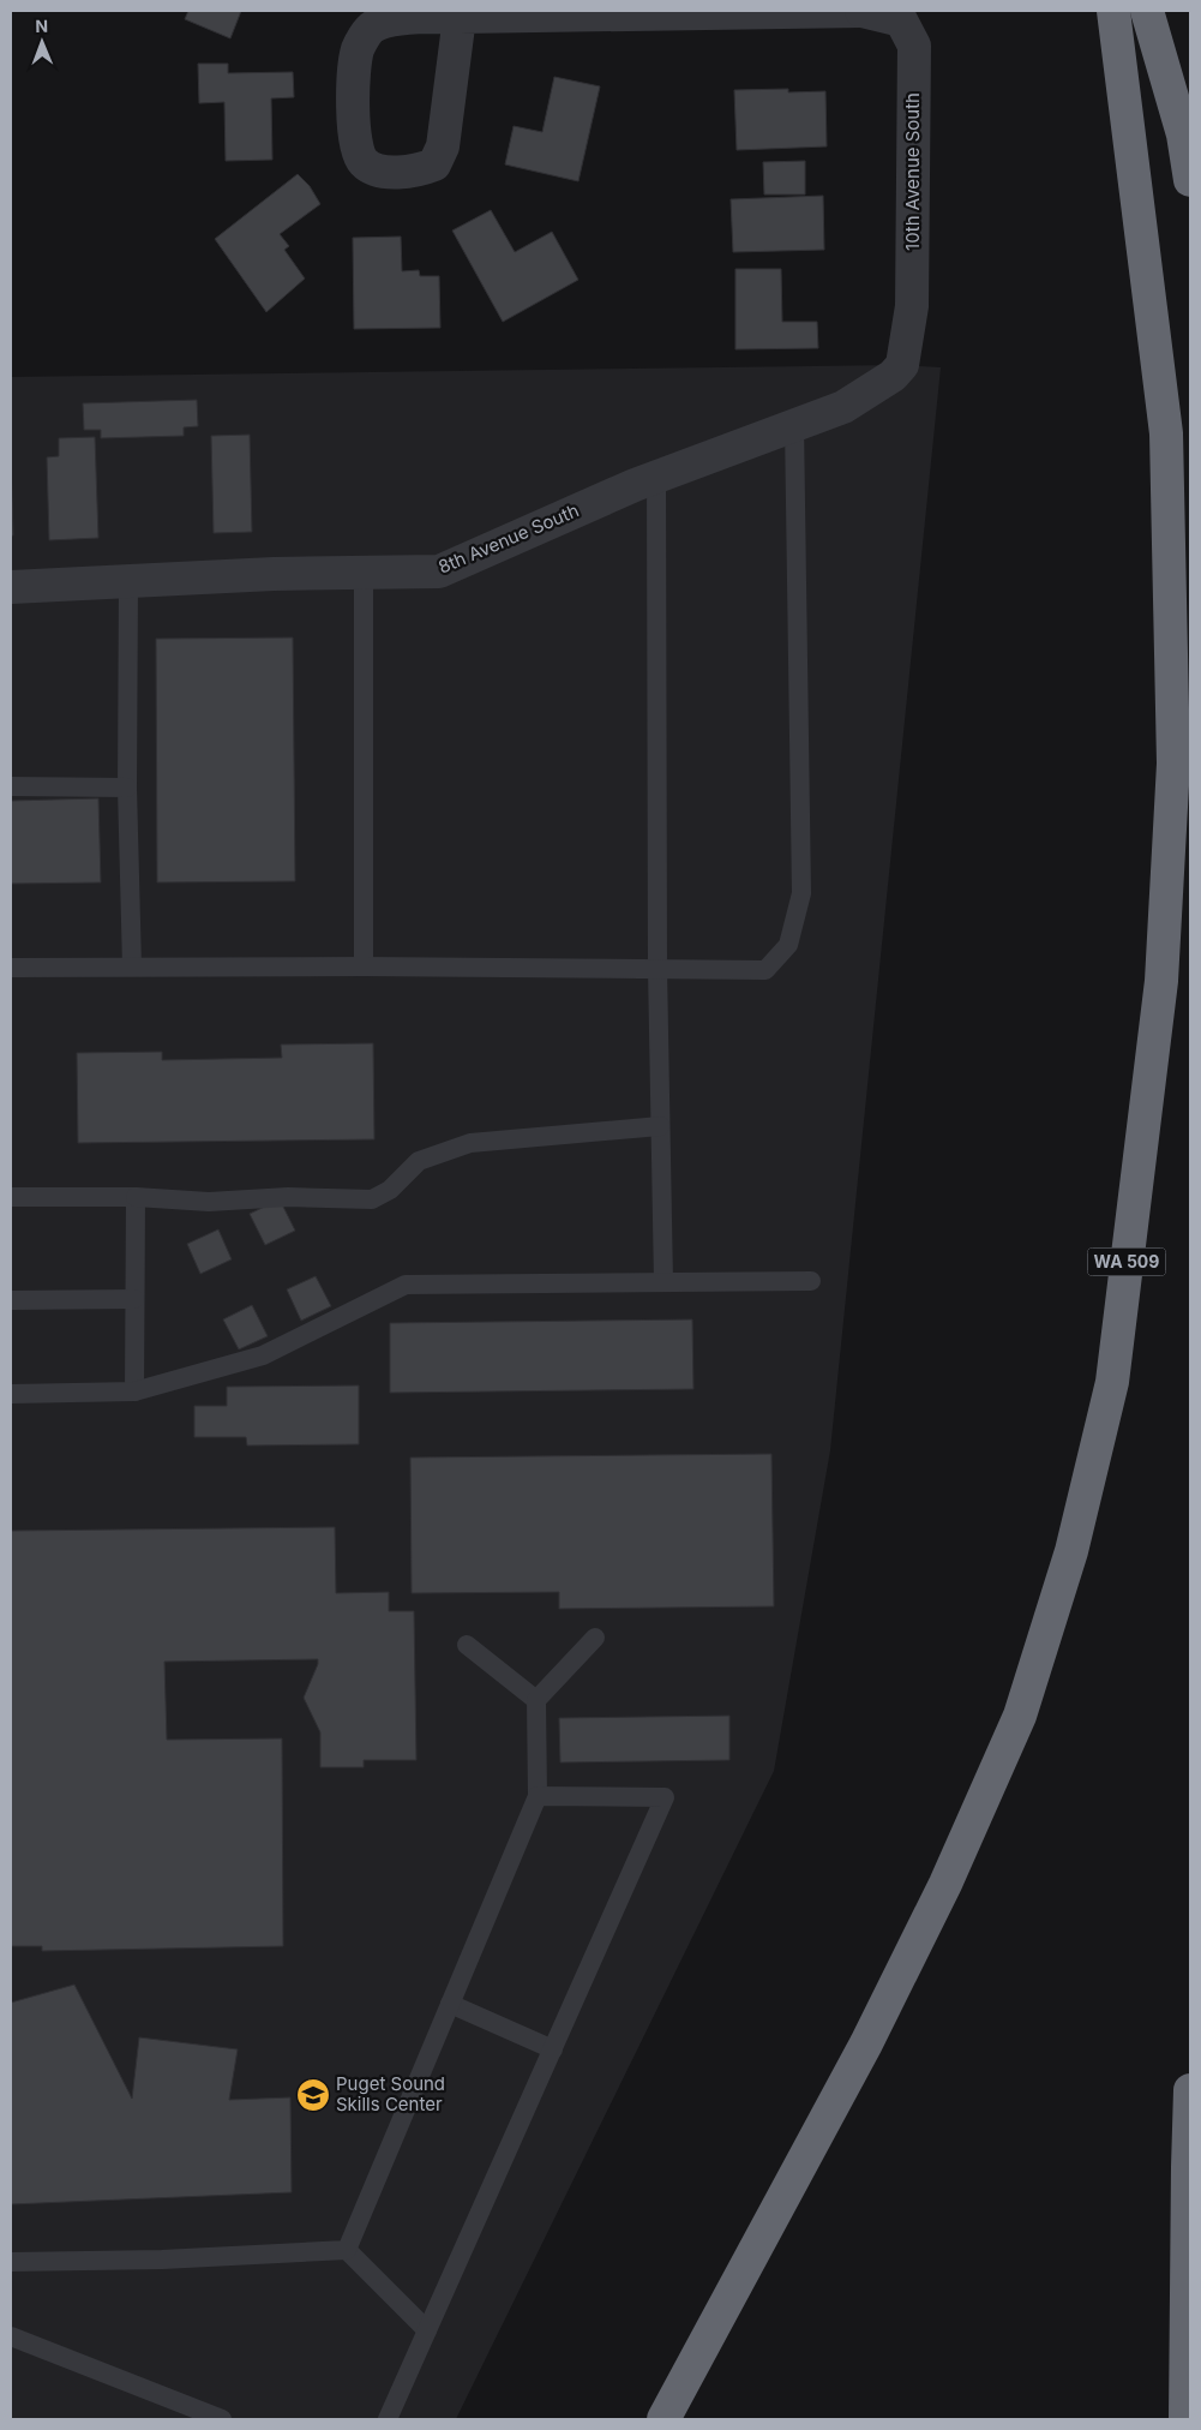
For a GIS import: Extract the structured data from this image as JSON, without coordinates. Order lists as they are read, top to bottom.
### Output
{
  "streets": {
    "highway": ["WA 509"],
    "street": ["10th Avenue South", "8th Avenue South"]
  },
  "crossings": [
    ["10th Avenue South", "8th Avenue South"]
  ],
  "places": {
    "school or university": ["Puget Sound Skills Center"]
  },
  "north": "top"
}
